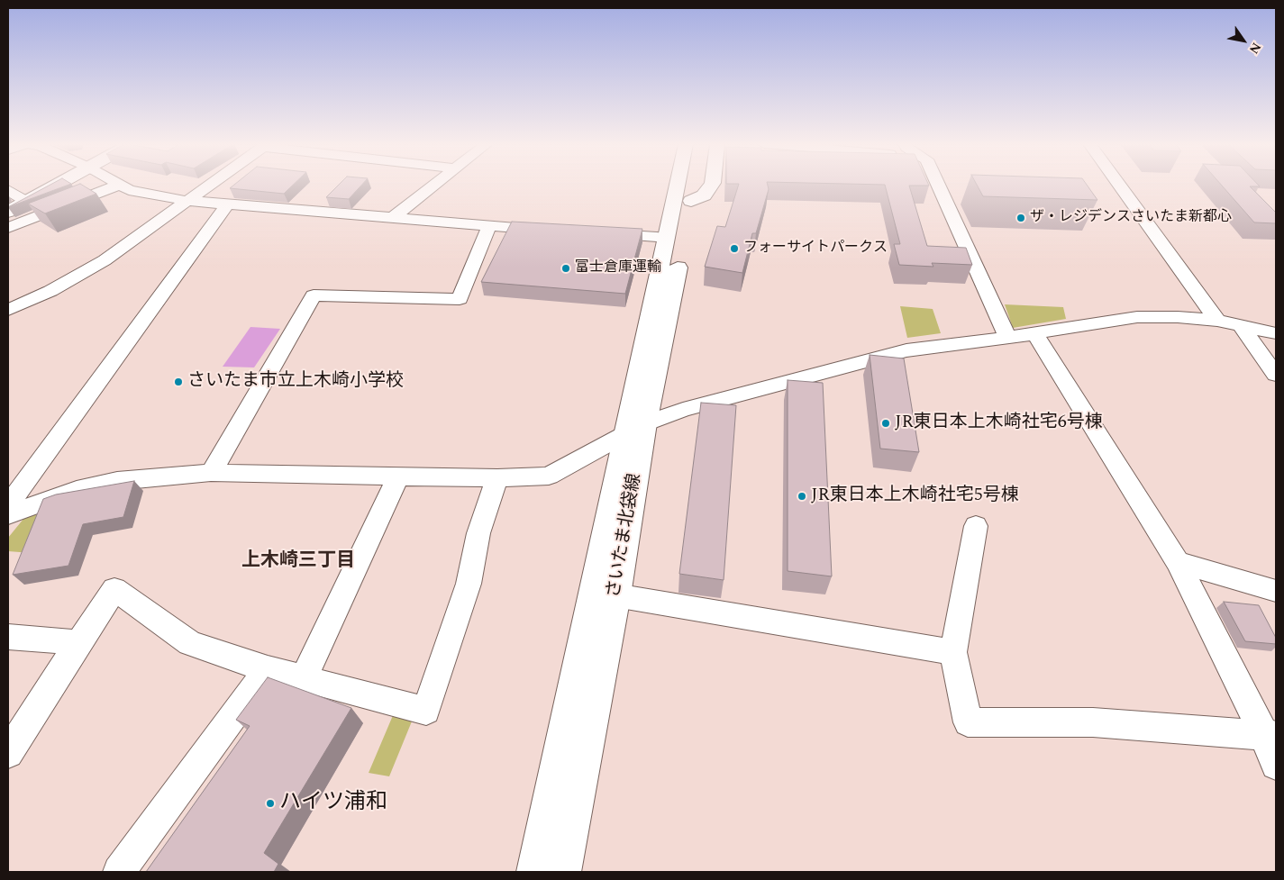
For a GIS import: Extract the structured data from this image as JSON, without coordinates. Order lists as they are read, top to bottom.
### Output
{
  "streets": {
    "main road": ["さいたま北袋線"]
  },
  "districts": ["上木崎三丁目"],
  "places": [
    "ザ・レジデンスさいたま新都心",
    "フォーサイトパークス",
    "富士倉庫運輸",
    "さいたま市立上木崎小学校",
    "JR東日本上木崎社宅6号棟",
    "JR東日本上木崎社宅5号棟",
    "ハイツ浦和"
  ],
  "north": "bottom right"
}
